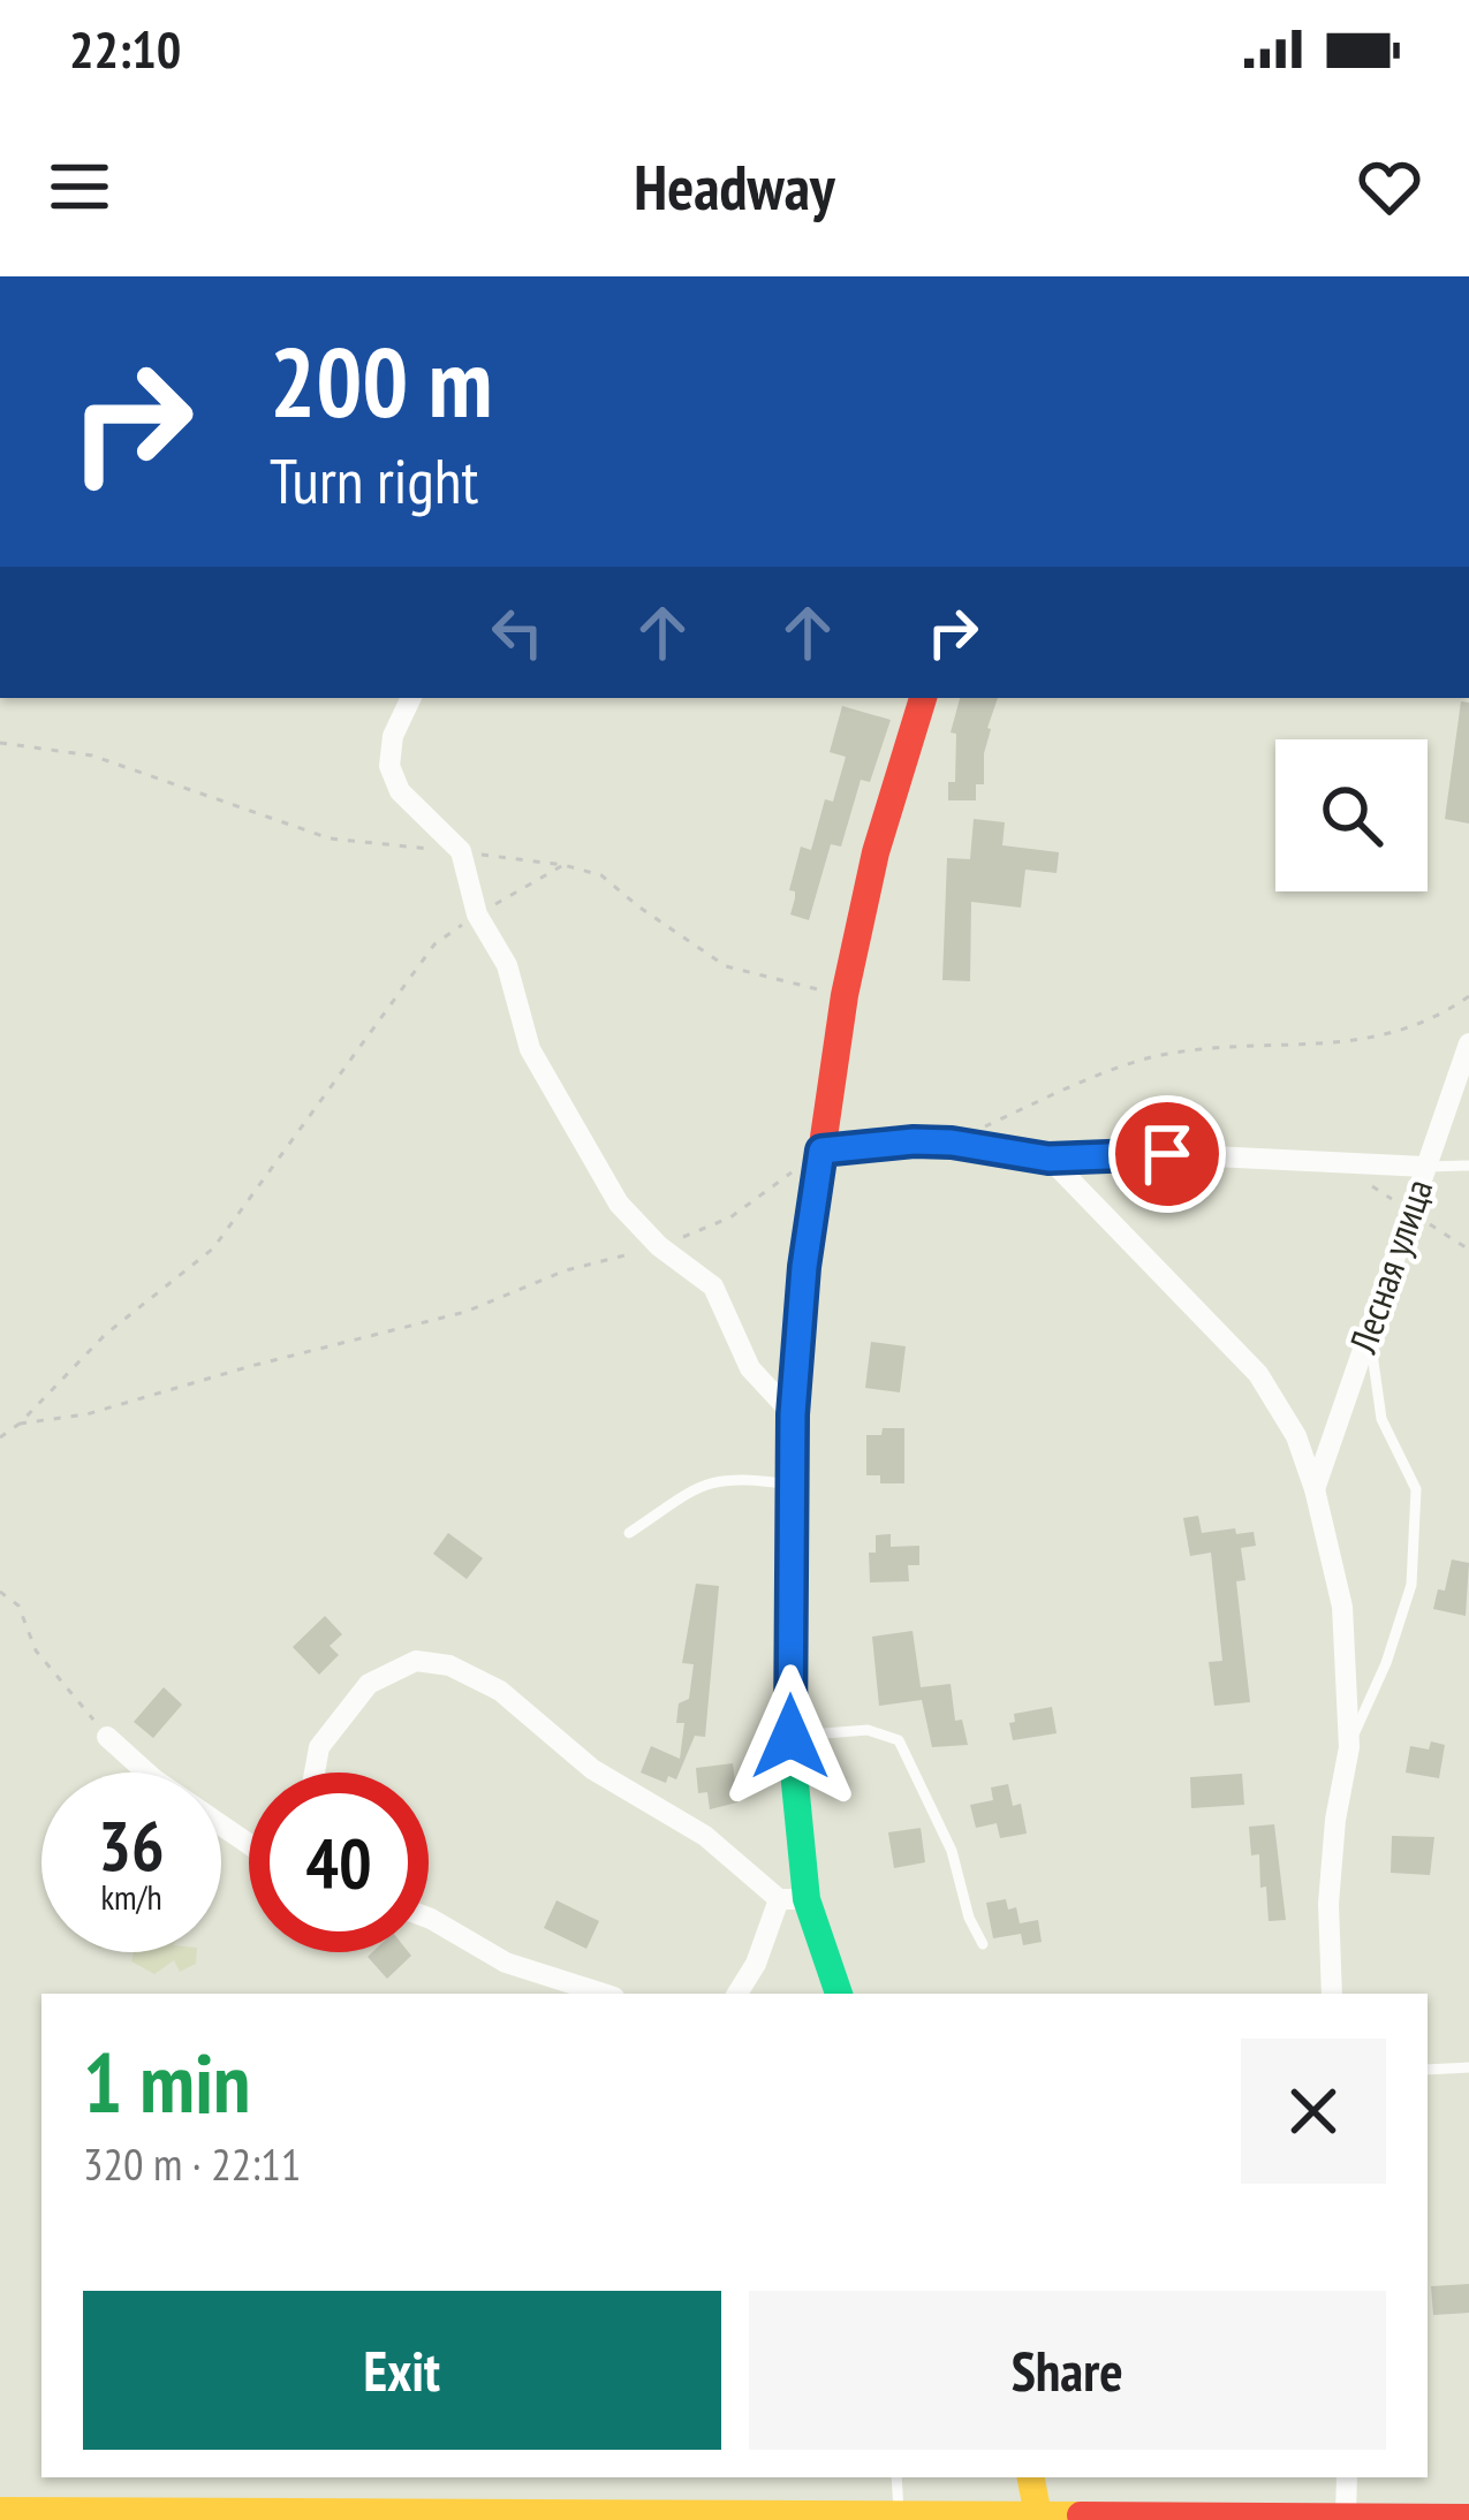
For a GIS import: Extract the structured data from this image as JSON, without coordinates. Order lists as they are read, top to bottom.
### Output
{
  "streets": {
    "street": ["Лесная улица"]
  },
  "page": {
    "status": "22:10",
    "header": "Headway",
    "turn": ["200 m", "Turn right"],
    "speed": "36 km/h",
    "limit": "40",
    "heading": ["1 min", "320 m · 22:11"],
    "buttons": ["Exit", "Share"]
  }
}
